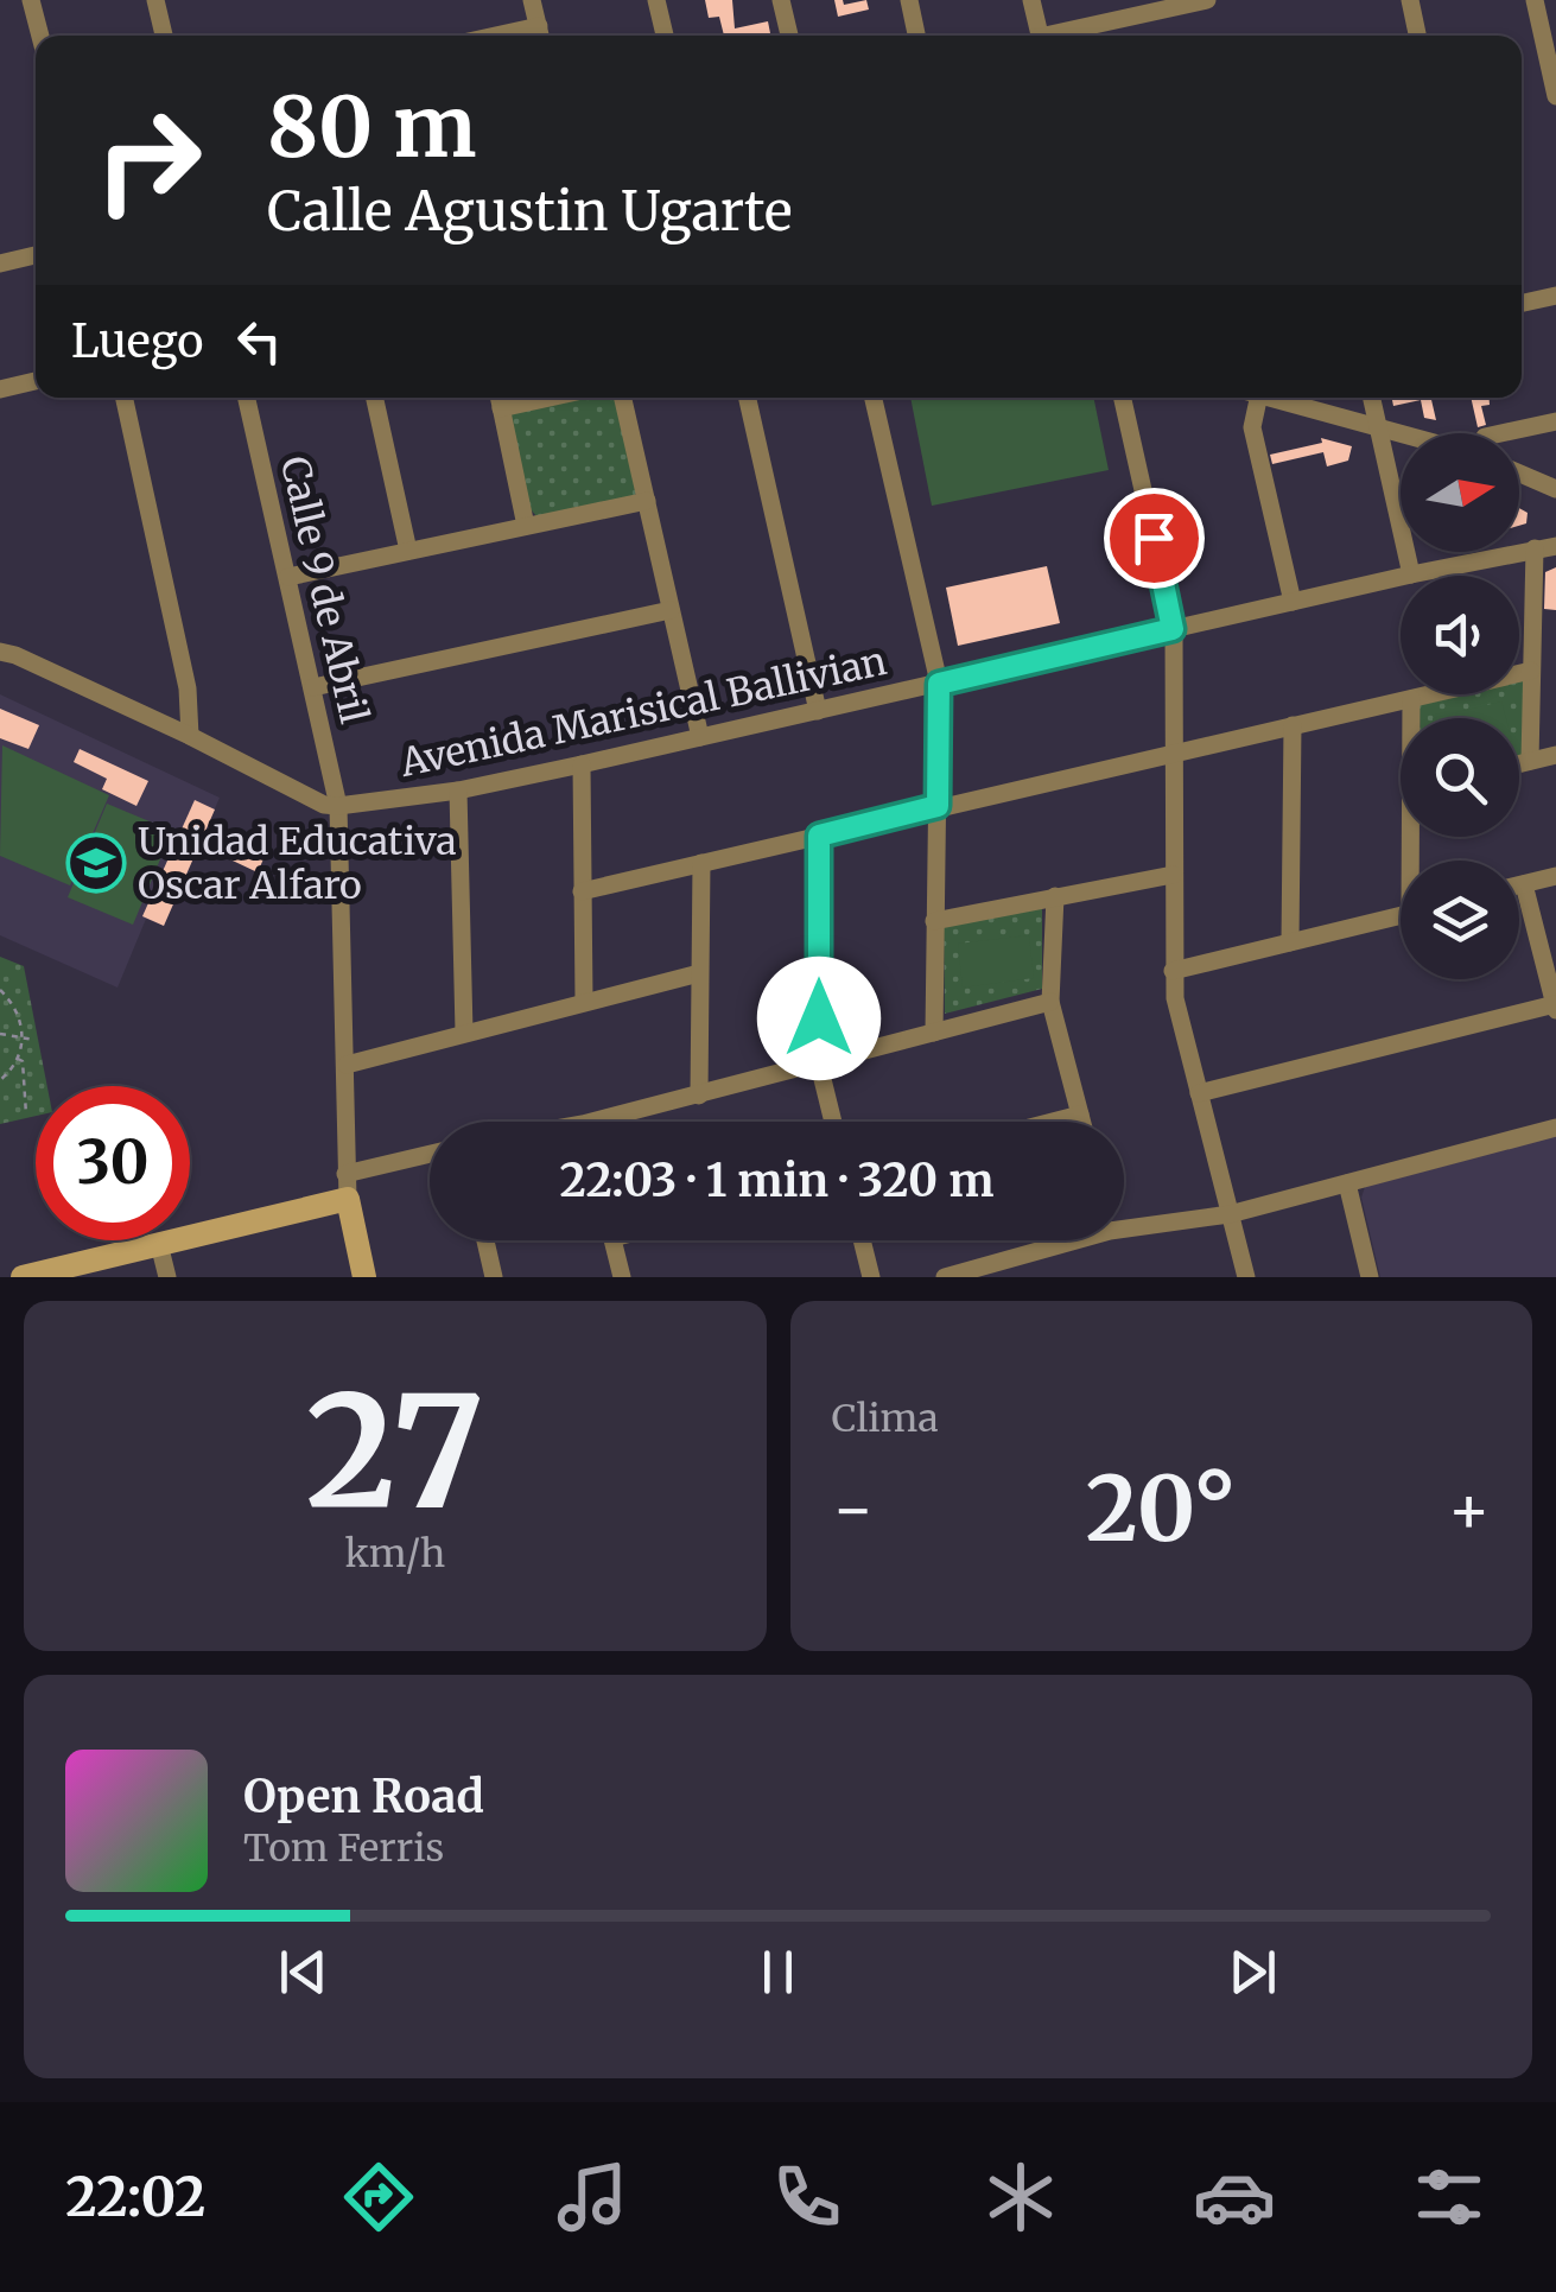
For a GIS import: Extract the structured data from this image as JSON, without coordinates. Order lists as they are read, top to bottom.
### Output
{
  "streets": {
    "street": ["Calle 9 de Abril", "Avenida Marisical Ballivian"]
  },
  "crossings": [
    ["Calle 9 de Abril", "Avenida Marisical Ballivian"]
  ],
  "places": {
    "school or university": ["Unidad Educativa Oscar Alfaro"]
  },
  "north": "right",
  "page": {
    "turn": ["80 m", "Calle Agustin Ugarte"],
    "then": "Luego",
    "limit": "30",
    "trip": "22:03 · 1 min · 320 m",
    "tile": [
      ["27", "km/h"],
      "Clima"
    ],
    "heat": ["−", "20°", "+"],
    "song": ["Open Road", "Tom Ferris"],
    "tabs": "22:02"
  }
}
